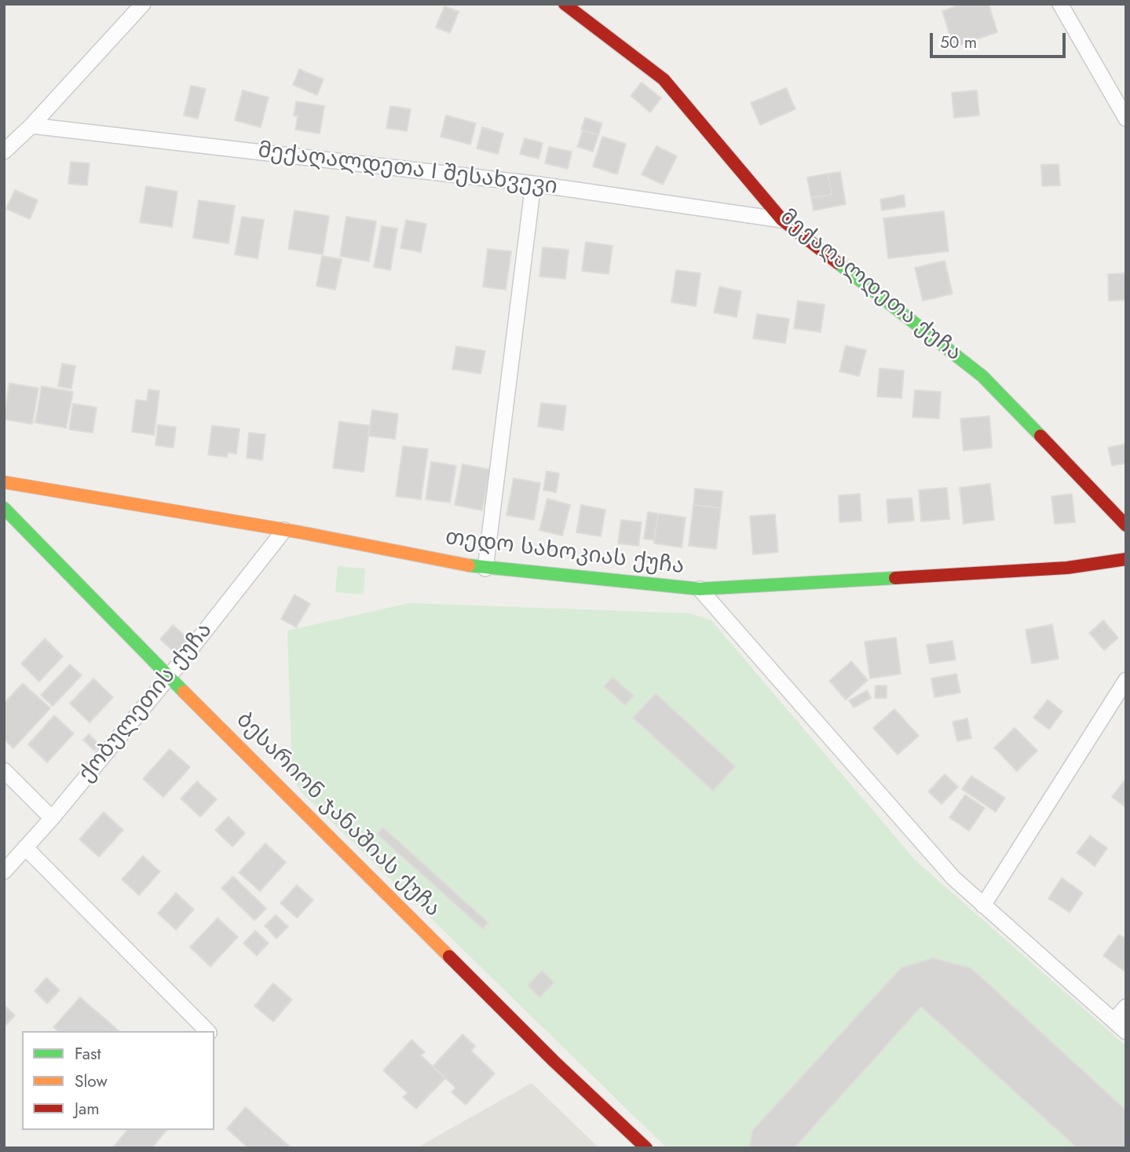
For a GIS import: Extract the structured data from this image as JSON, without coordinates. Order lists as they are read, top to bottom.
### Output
{
  "streets": {
    "street": [
      "მექაღალდეთა I შესახვევი",
      "მექაღალდეთა ქუჩა",
      "თედო სახოკიას ქუჩა",
      "ქობულეთის ქუჩა",
      "ბესარიონ ჯანაშიას ქუჩა"
    ]
  },
  "crossings": [
    ["მექაღალდეთა I შესახვევი", "მექაღალდეთა ქუჩა"],
    ["თედო სახოკიას ქუჩა", "ქობულეთის ქუჩა"],
    ["ქობულეთის ქუჩა", "ბესარიონ ჯანაშიას ქუჩა"]
  ],
  "legend": ["Fast", "Slow", "Jam"],
  "scale_bar": "50 m"
}
